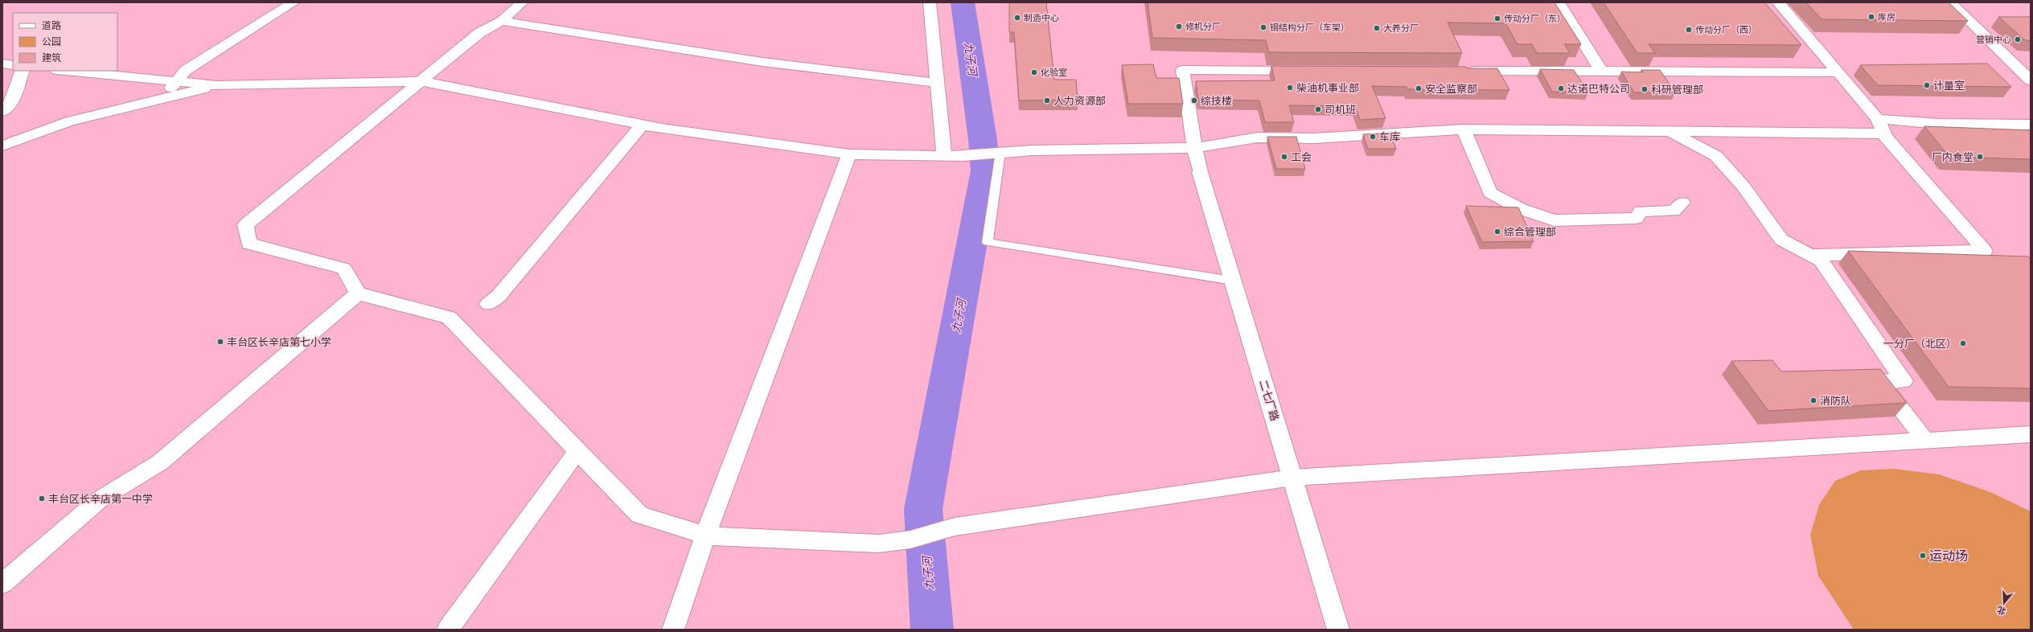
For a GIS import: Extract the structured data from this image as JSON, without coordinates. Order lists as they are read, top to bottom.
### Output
{
  "streets": {
    "street": ["二七厂路"]
  },
  "water": ["九子河"],
  "places": [
    "库房",
    "制造中心",
    "传动分厂（东）",
    "修机分厂",
    "钢结构分厂（车架）",
    "大养分厂",
    "传动分厂（西）",
    "营销中心",
    "化验室",
    "计量室",
    "柴油机事业部",
    "安全监察部",
    "达诺巴特公司",
    "科研管理部",
    "人力资源部",
    "综技楼",
    "司机班",
    "车库",
    "工会",
    "厂内食堂",
    "综合管理部",
    "丰台区长辛店第七小学",
    "一分厂（北区）",
    "消防队",
    "丰台区长辛店第一中学",
    "运动场"
  ],
  "legend": ["道路", "公园", "建筑"],
  "north": "bottom"
}
